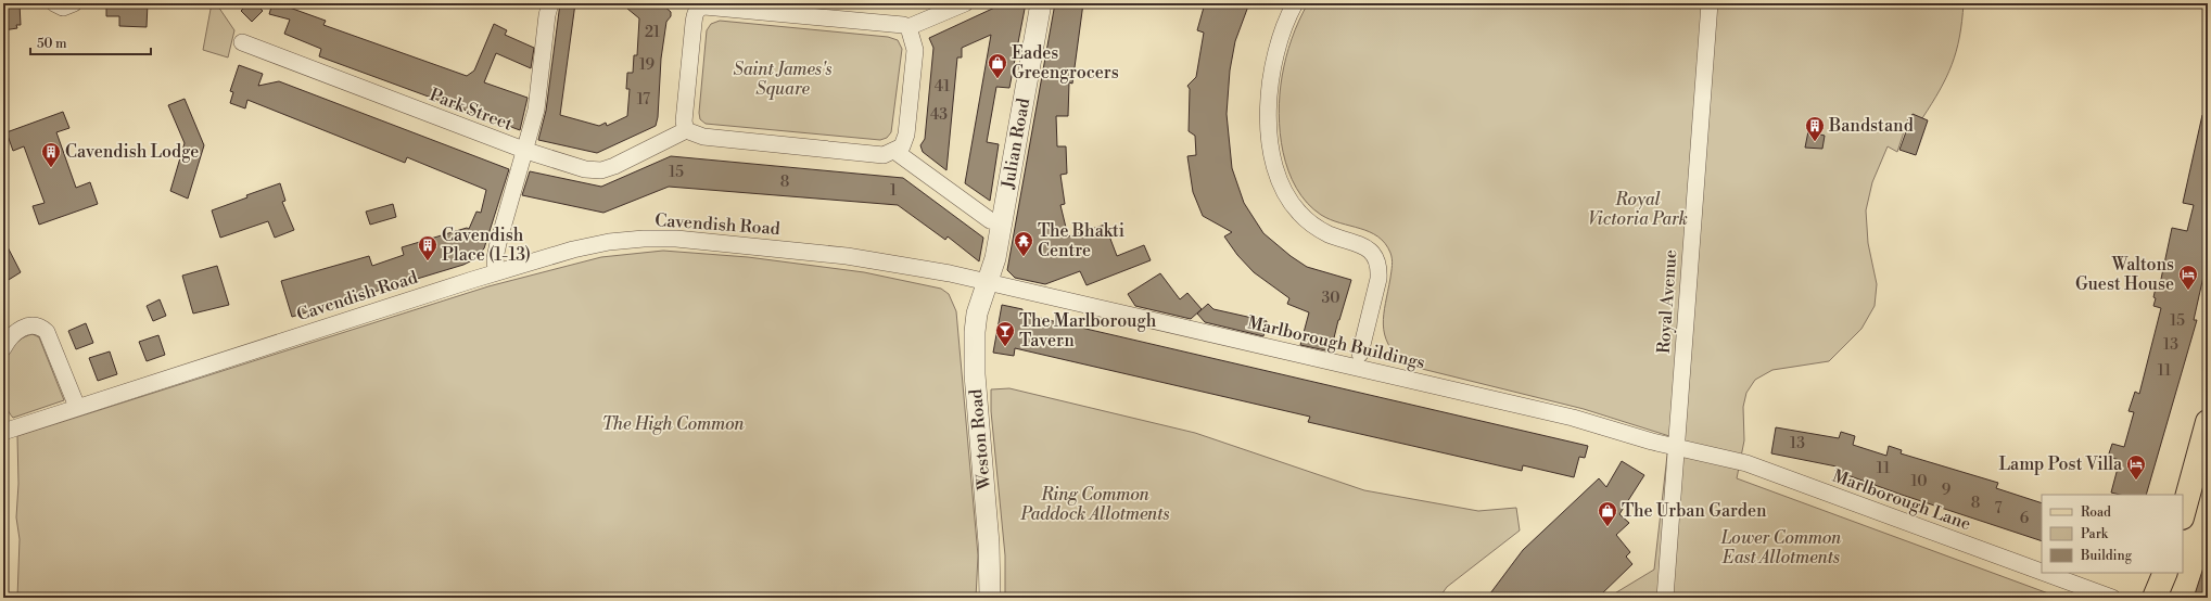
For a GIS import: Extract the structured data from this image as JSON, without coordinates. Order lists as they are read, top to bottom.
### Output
{
  "streets": {
    "street": [
      "Park Street",
      "Julian Road",
      "Cavendish Road",
      "Royal Avenue",
      "Marlborough Buildings",
      "Weston Road",
      "Marlborough Lane"
    ]
  },
  "crossings": [
    ["Julian Road", "Cavendish Road"],
    ["Julian Road", "Marlborough Buildings"],
    ["Julian Road", "Weston Road"],
    ["Cavendish Road", "Marlborough Buildings"],
    ["Cavendish Road", "Weston Road"],
    ["Royal Avenue", "Marlborough Buildings"],
    ["Royal Avenue", "Marlborough Lane"],
    ["Marlborough Buildings", "Weston Road"],
    ["Marlborough Buildings", "Marlborough Lane"]
  ],
  "parks": [
    "Saint James's Square",
    "Royal Victoria Park",
    "The High Common",
    "Ring Common Paddock Allotments",
    "Lower Common East Allotments"
  ],
  "places": {
    "shop": ["Eades Greengrocers", "The Urban Garden"],
    "building": ["Bandstand", "Cavendish Lodge", "Cavendish Place (1-13)"],
    "temple": ["The Bhakti Centre"],
    "hotel": ["Waltons Guest House", "Lamp Post Villa"],
    "bar": ["The Marlborough Tavern"]
  },
  "house_numbers": [
    "21",
    "19",
    "41",
    "17",
    "43",
    "15",
    "8",
    "1",
    "30",
    "15",
    "13",
    "11",
    "13",
    "11",
    "10",
    "9",
    "8",
    "7",
    "6"
  ],
  "legend": ["Road", "Park", "Building"],
  "scale_bar": "50 m"
}
